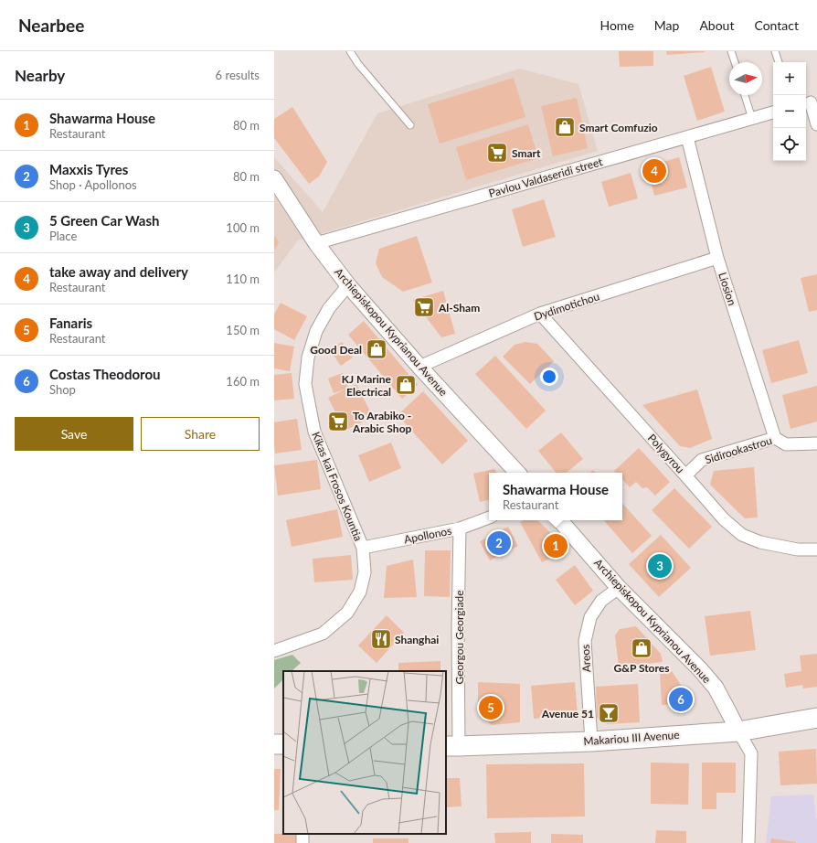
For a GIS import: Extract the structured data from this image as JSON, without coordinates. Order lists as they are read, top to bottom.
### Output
{
  "streets": {
    "main road": ["Makariou III Avenue"],
    "street": [
      "Pavlou Valdaseridi street",
      "Liosion",
      "Dydimotichou",
      "Archiepiskopou Kyprianou Avenue",
      "Sidirookastrou",
      "Polygyrou",
      "Kikas kai Frosos Kountia",
      "Apollonos",
      "Georgou Georgiade",
      "Areos"
    ]
  },
  "crossings": [
    ["Pavlou Valdaseridi street", "Liosion"],
    ["Pavlou Valdaseridi street", "Archiepiskopou Kyprianou Avenue"],
    ["Liosion", "Dydimotichou"],
    ["Liosion", "Sidirookastrou"],
    ["Dydimotichou", "Archiepiskopou Kyprianou Avenue"],
    ["Dydimotichou", "Polygyrou"],
    ["Archiepiskopou Kyprianou Avenue", "Kikas kai Frosos Kountia"],
    ["Archiepiskopou Kyprianou Avenue", "Areos"],
    ["Archiepiskopou Kyprianou Avenue", "Makariou III Avenue"],
    ["Sidirookastrou", "Polygyrou"],
    ["Kikas kai Frosos Kountia", "Apollonos"],
    ["Apollonos", "Georgou Georgiade"],
    ["Georgou Georgiade", "Makariou III Avenue"],
    ["Areos", "Makariou III Avenue"]
  ],
  "places": {
    "shop": [
      "Smart Comfuzio",
      "Good Deal",
      "KJ Marine Electrical",
      "G&P Stores"
    ],
    "supermarket": ["Smart", "Al-Sham", "To Arabiko - Arabic Shop"],
    "restaurant": ["Shanghai"],
    "bar": ["Avenue 51"]
  },
  "north": "right",
  "page": {
    "header": "Nearbee",
    "nav": [
      "Home",
      "Map",
      "About",
      "Contact"
    ],
    "heading": ["Nearby", "6 results"],
    "map_buttons": ["+", "−"],
    "list": [
      {
        "mark": "1",
        "name": "Shawarma House",
        "note": "Restaurant",
        "value": "80 m"
      },
      {
        "mark": "2",
        "name": "Maxxis Tyres",
        "note": "Shop · Apollonos",
        "value": "80 m"
      },
      {
        "mark": "3",
        "name": "5 Green Car Wash",
        "note": "Place",
        "value": "100 m"
      },
      {
        "mark": "4",
        "name": "take away and delivery",
        "note": "Restaurant",
        "value": "110 m"
      },
      {
        "mark": "5",
        "name": "Fanaris",
        "note": "Restaurant",
        "value": "150 m"
      },
      {
        "mark": "6",
        "name": "Costas Theodorou",
        "note": "Shop",
        "value": "160 m"
      }
    ],
    "pins": [
      "4",
      "2",
      "1",
      "3",
      "6",
      "5"
    ],
    "buttons": ["Save", "Share"],
    "popup": ["Shawarma House", "Restaurant"]
  }
}
